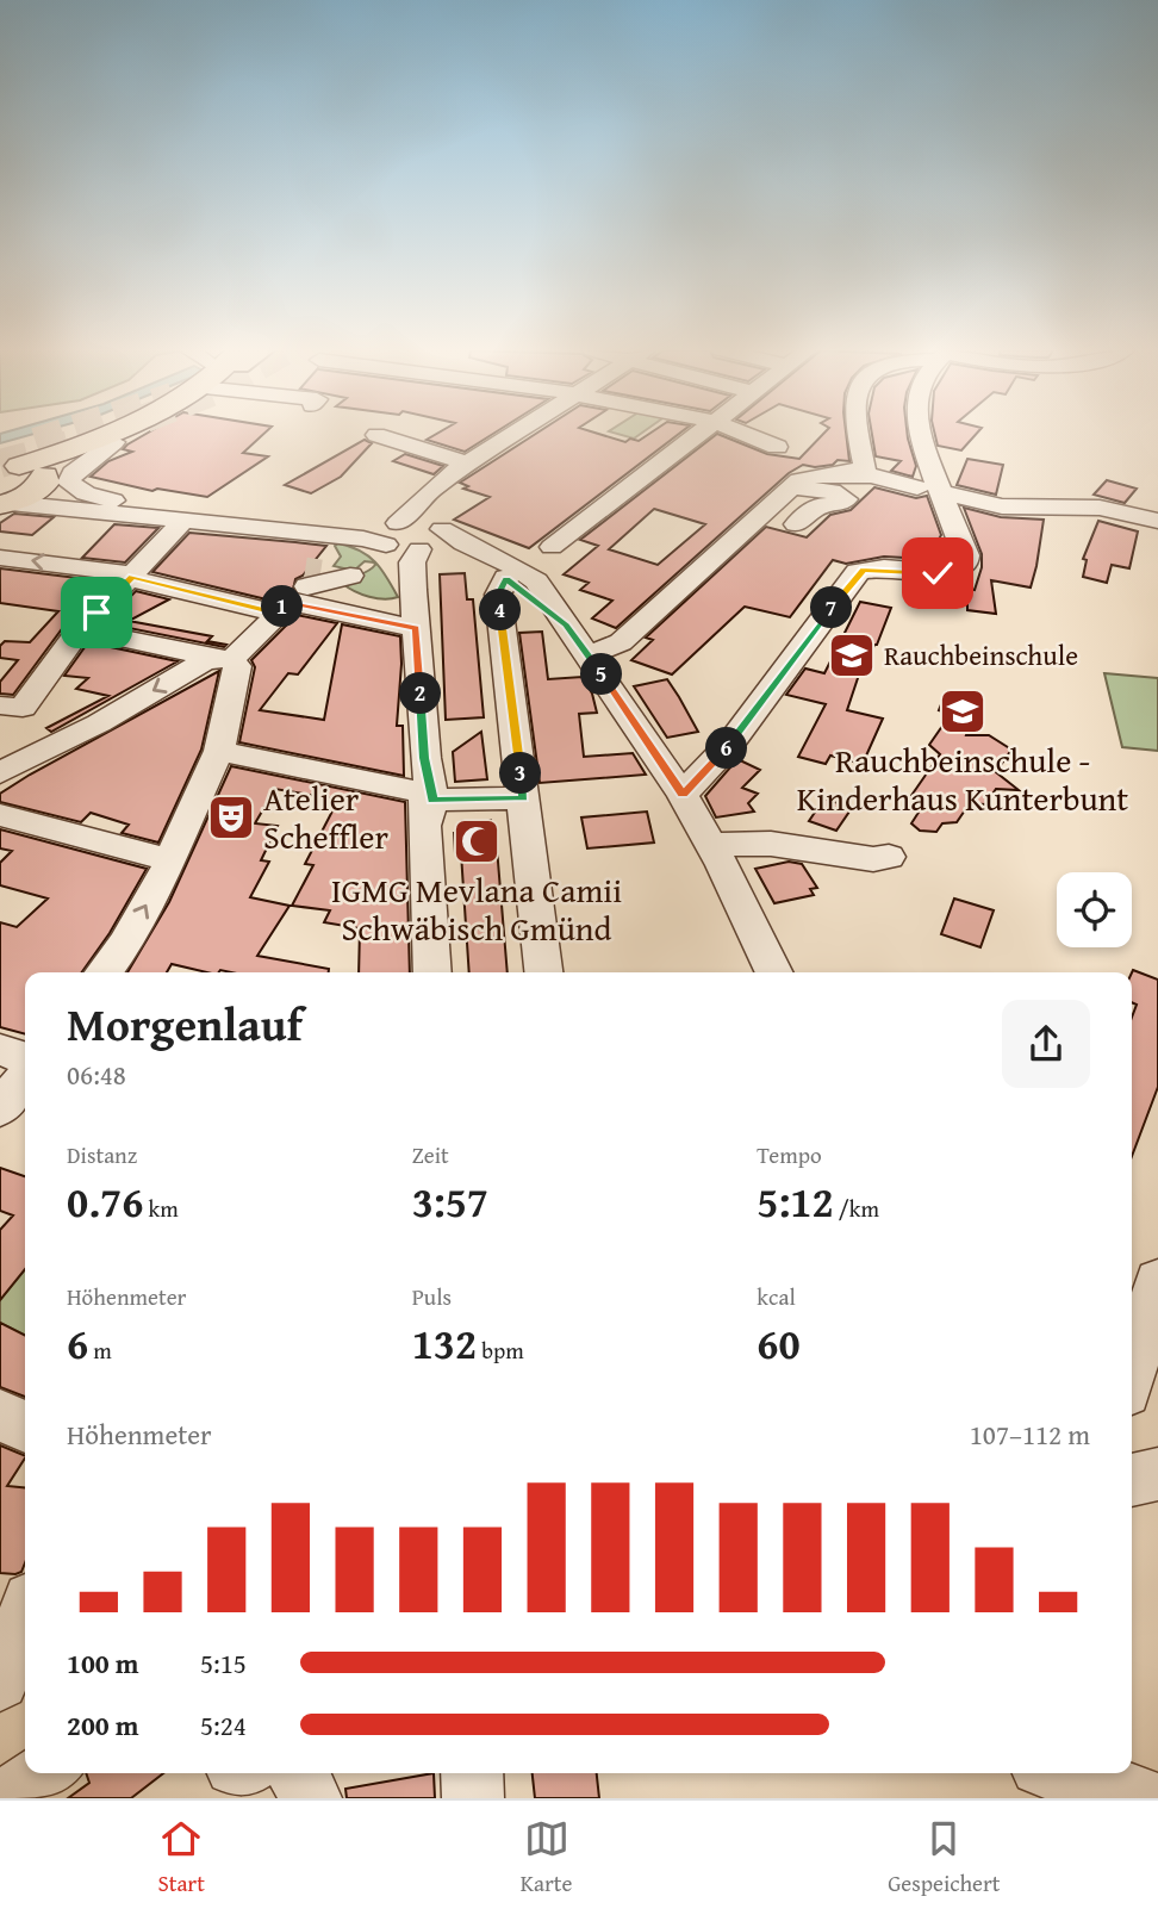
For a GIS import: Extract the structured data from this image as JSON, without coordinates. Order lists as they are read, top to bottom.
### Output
{
  "places": {
    "school or university": ["Rauchbeinschule", "Rauchbeinschule - Kinderhaus Kunterbunt"],
    "theatre": ["Atelier Scheffler"],
    "mosque": ["IGMG Mevlana Camii Schwäbisch Gmünd"]
  },
  "page": {
    "pins": [
      "1",
      "7",
      "4",
      "5",
      "2",
      "6",
      "3"
    ],
    "heading": ["Morgenlauf", "06:48"],
    "stats": [
      ["Distanz", "0.76 km"],
      ["Zeit", "3:57"],
      ["Tempo", "5:12 /km"],
      ["Höhenmeter", "6 m"],
      ["Puls", "132 bpm"],
      ["kcal", "60"]
    ],
    "chart": ["Höhenmeter", "107–112 m"],
    "list": [
      {
        "name": "100 m",
        "note": "5:15"
      },
      {
        "name": "200 m",
        "note": "5:24"
      }
    ],
    "tabs": ["Start", "Karte", "Gespeichert"]
  }
}
